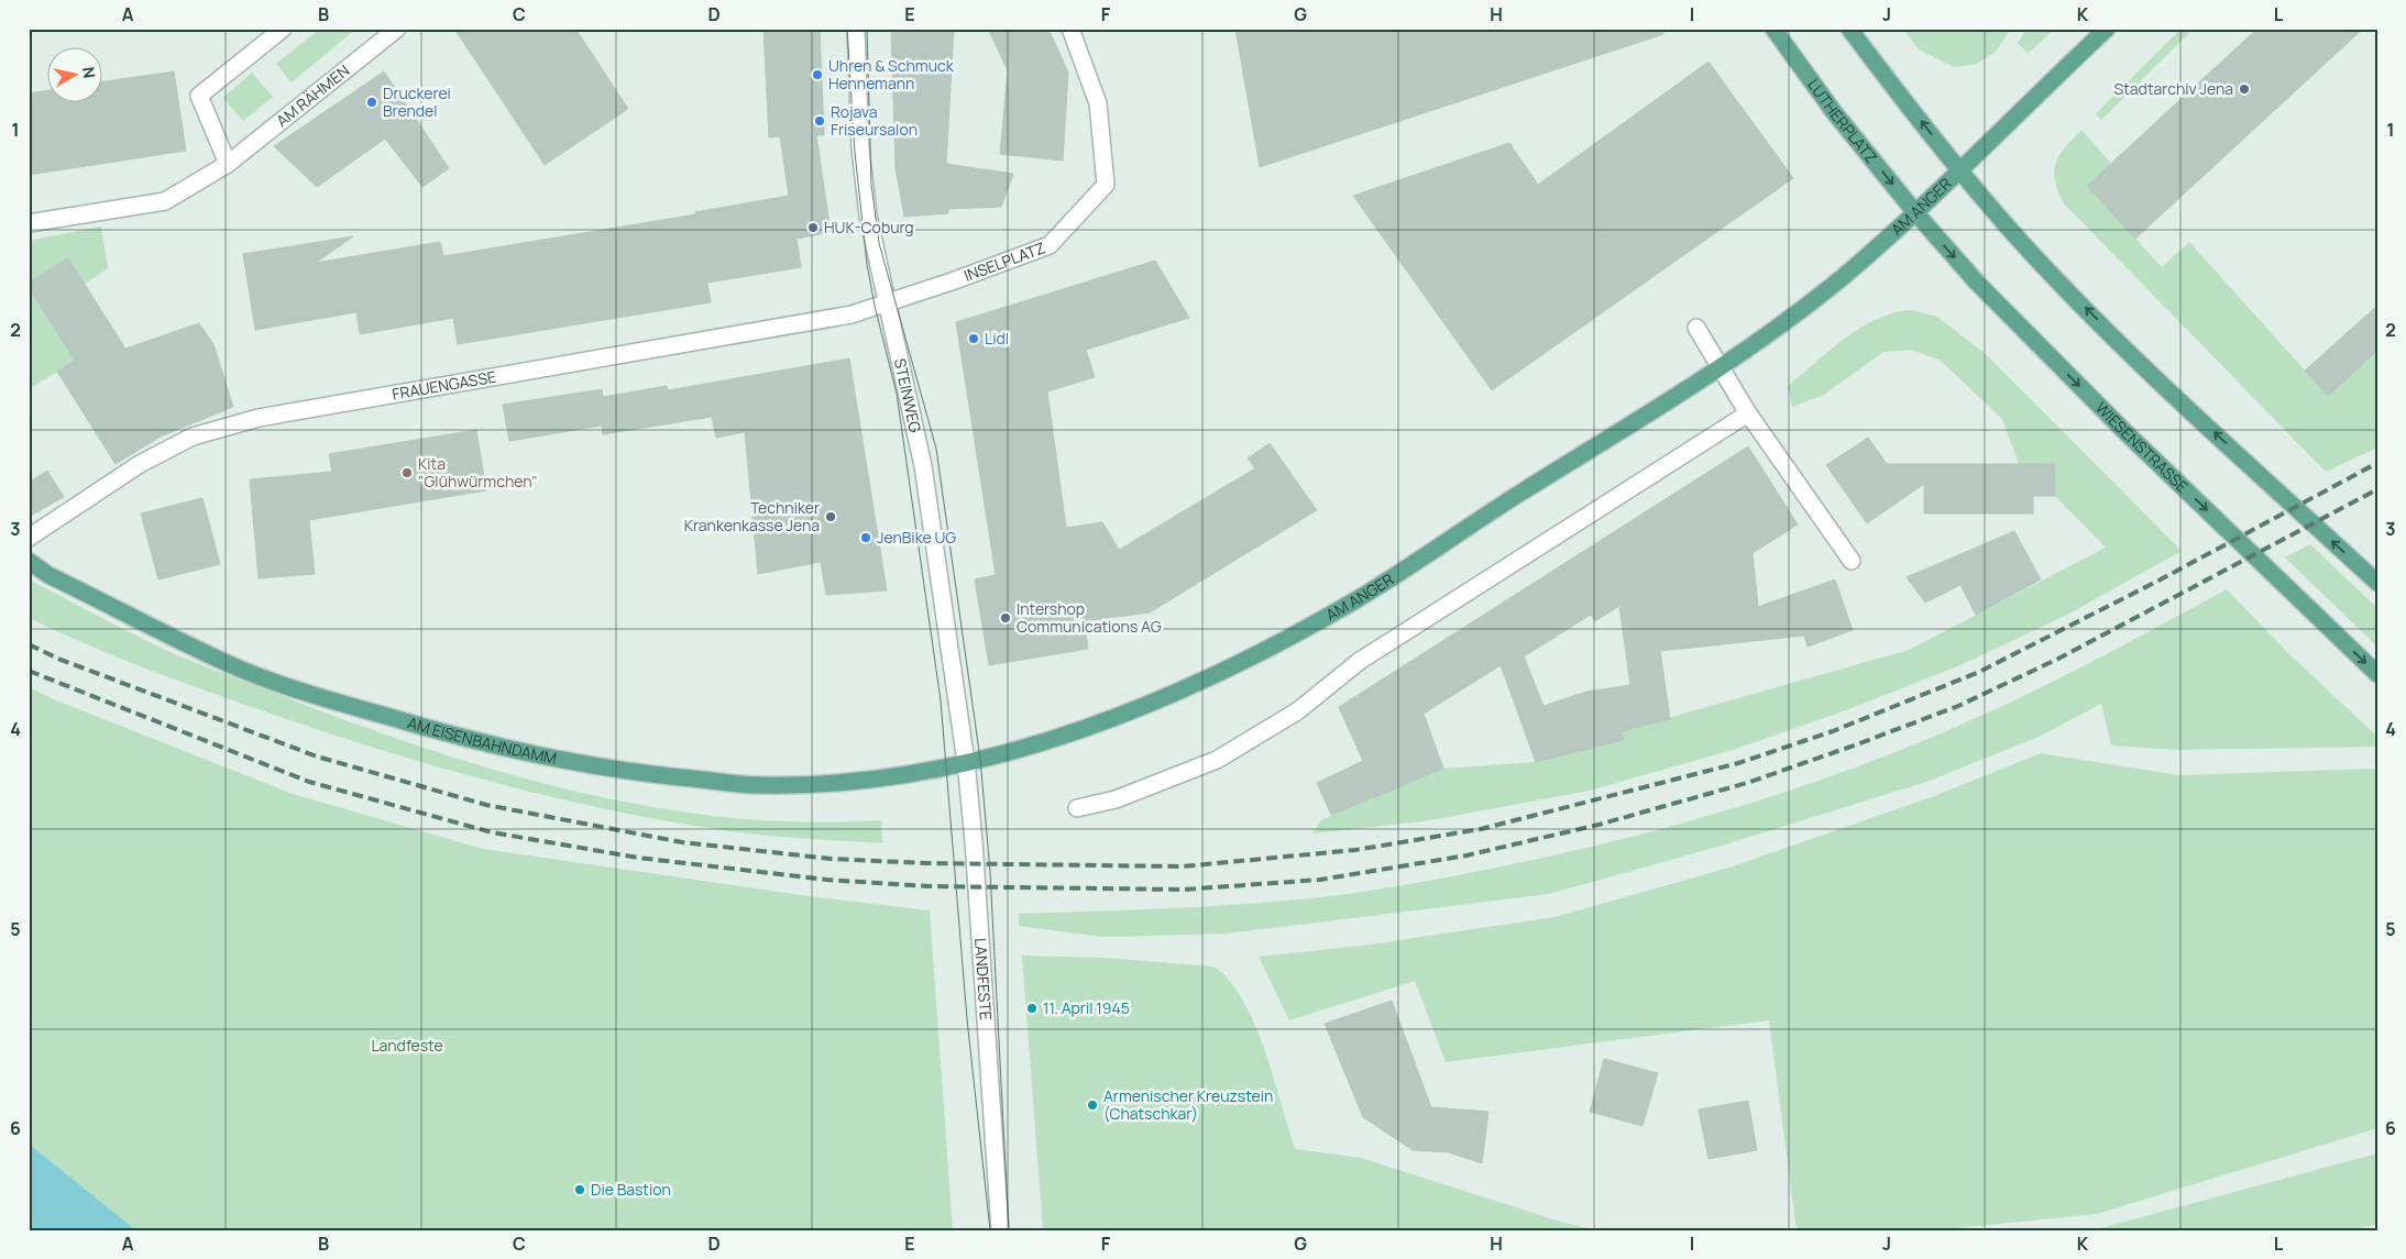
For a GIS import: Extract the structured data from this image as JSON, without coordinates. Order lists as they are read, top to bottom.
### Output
{
  "streets": {
    "main road": [
      "LUTHERPLATZ",
      "AM ANGER",
      "WIESENSTRASSE",
      "AM EISENBAHNDAMM"
    ],
    "street": [
      "AM RÄHMEN",
      "INSELPLATZ",
      "FRAUENGASSE",
      "STEINWEG",
      "LANDFESTE"
    ]
  },
  "crossings": [
    ["LUTHERPLATZ", "AM ANGER"],
    ["LUTHERPLATZ", "WIESENSTRASSE"],
    ["AM ANGER", "STEINWEG"],
    ["AM ANGER", "WIESENSTRASSE"],
    ["AM ANGER", "AM EISENBAHNDAMM"],
    ["AM ANGER", "LANDFESTE"],
    ["INSELPLATZ", "FRAUENGASSE"],
    ["INSELPLATZ", "STEINWEG"],
    ["FRAUENGASSE", "STEINWEG"],
    ["STEINWEG", "AM EISENBAHNDAMM"],
    ["STEINWEG", "LANDFESTE"],
    ["AM EISENBAHNDAMM", "LANDFESTE"]
  ],
  "parks": ["Landfeste"],
  "places": [
    "Uhren & Schmuck Hennemann",
    "Stadtarchiv Jena",
    "Druckerei Brendel",
    "Rojava Friseursalon",
    "HUK-Coburg",
    "Lidl",
    "Kita \"Glühwürmchen\"",
    "Techniker Krankenkasse Jena",
    "JenBike UG",
    "Intershop Communications AG",
    "11. April 1945",
    "Armenischer Kreuzstein (Chatschkar)",
    "Die Bastion"
  ],
  "north": "right",
  "grid": {
    "columns": [
      "A",
      "B",
      "C",
      "D",
      "E",
      "F",
      "G",
      "H",
      "I",
      "J",
      "K",
      "L"
    ],
    "rows": [
      "1",
      "2",
      "3",
      "4",
      "5",
      "6"
    ]
  }
}
